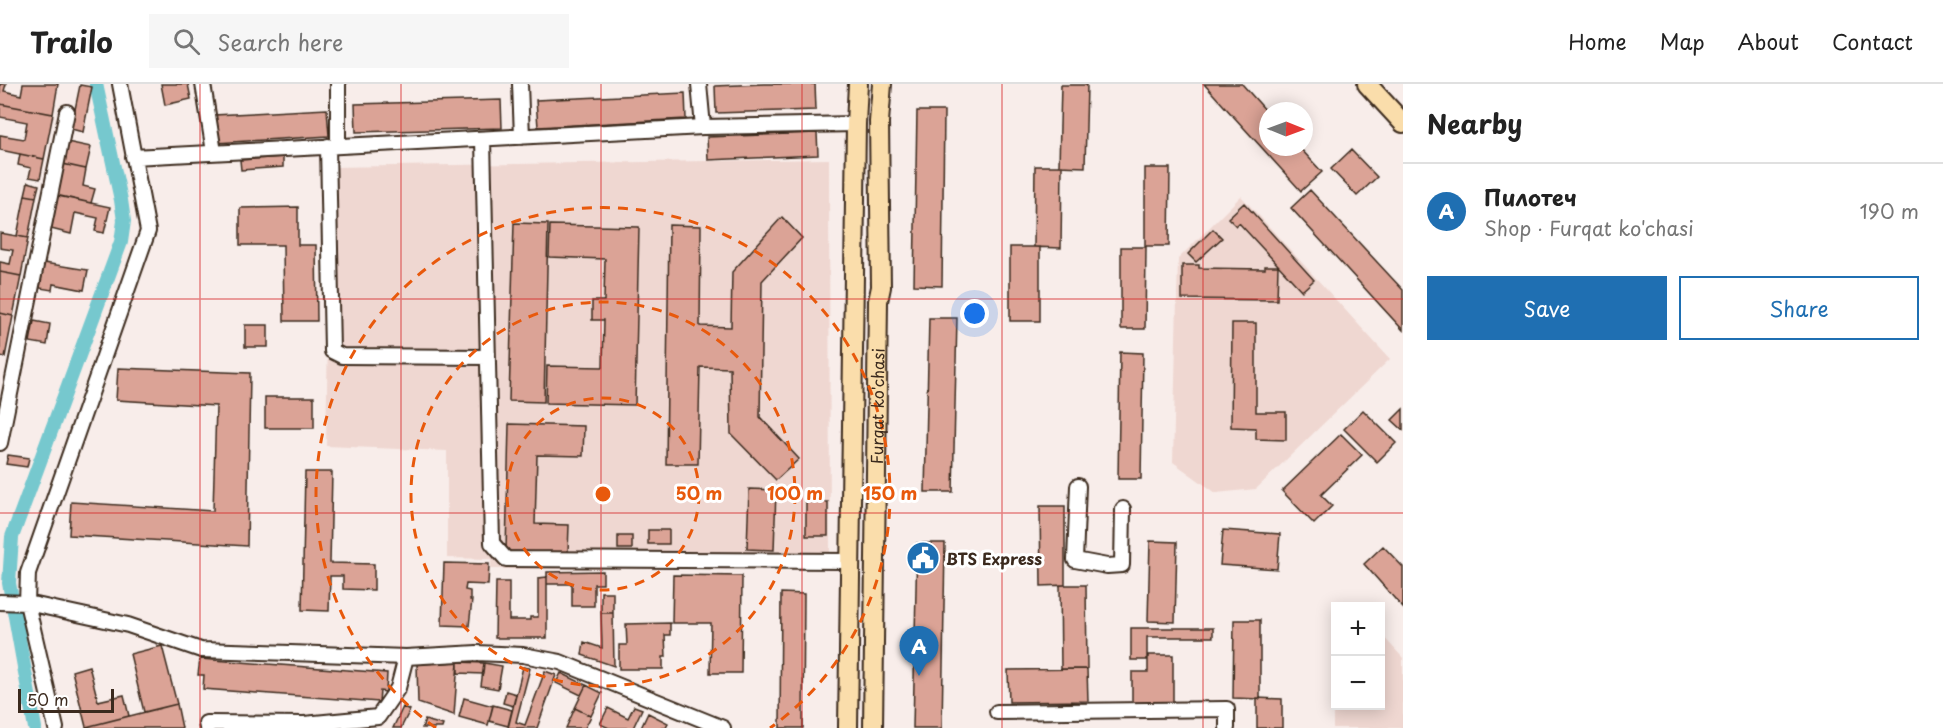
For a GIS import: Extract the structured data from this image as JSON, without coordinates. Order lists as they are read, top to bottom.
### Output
{
  "streets": {
    "main road": ["Furqat ko'chasi"]
  },
  "places": {
    "public building": ["BTS Express"]
  },
  "scale_bar": "50 m",
  "north": "right",
  "page": {
    "header": "Trailo",
    "search": "Search here",
    "nav": [
      "Home",
      "Map",
      "About",
      "Contact"
    ],
    "heading": "Nearby",
    "list": [
      {
        "mark": "A",
        "name": "Пилотеч",
        "note": "Shop · Furqat ko'chasi",
        "value": "190 m"
      }
    ],
    "buttons": ["Save", "Share"],
    "map_buttons": ["+", "−"],
    "pins": "A",
    "scale": "50 m"
  },
  "rings": ["50 m", "100 m", "150 m"]
}
